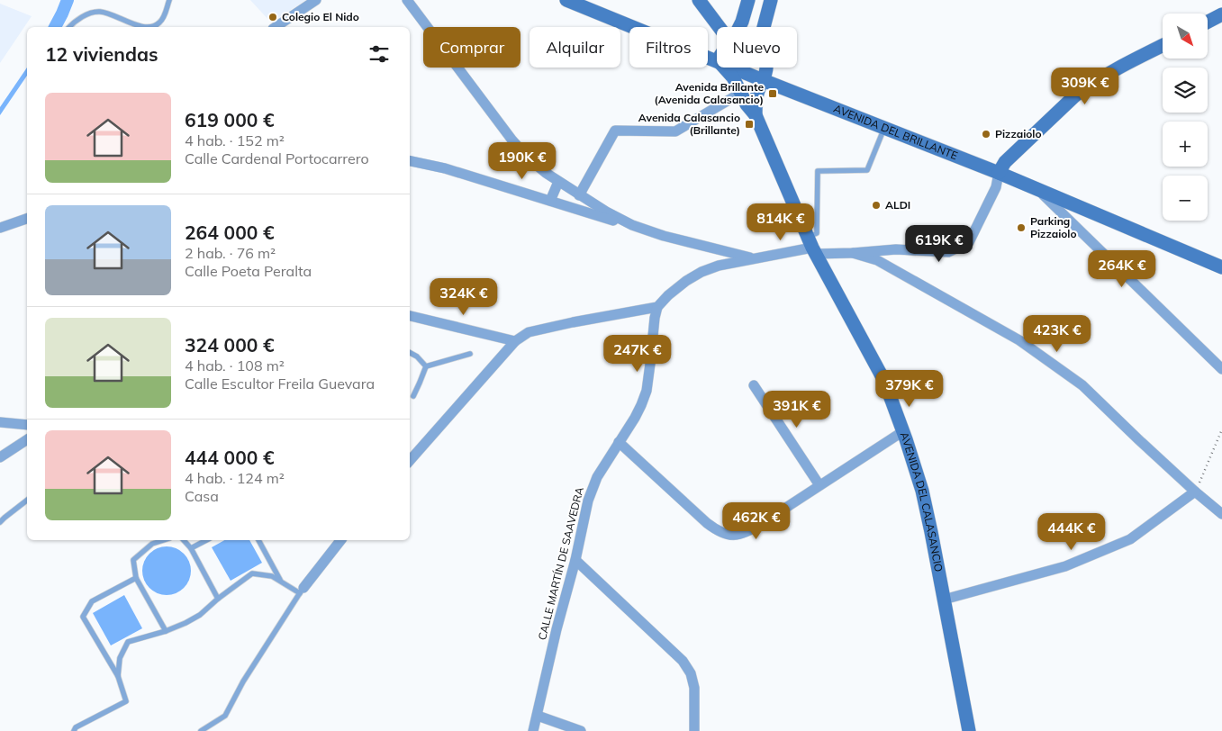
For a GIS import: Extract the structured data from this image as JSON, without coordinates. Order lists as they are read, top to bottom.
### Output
{
  "streets": {
    "street": ["AVENIDA DEL BRILLANTE", "AVENIDA DEL CALASANCIO", "CALLE MARTÍN DE SAAVEDRA"]
  },
  "crossings": [
    ["AVENIDA DEL BRILLANTE", "AVENIDA DEL CALASANCIO"]
  ],
  "places": {
    "other": [
      "Colegio El Nido",
      "Pizzaiolo",
      "ALDI",
      "Parking Pizzaiolo"
    ],
    "transit": ["Avenida Brillante (Avenida Calasancio)", "Avenida Calasancio (Brillante)"]
  },
  "north": "bottom right",
  "page": {
    "map_buttons": ["+", "−"],
    "chip": [
      "Comprar",
      "Alquilar",
      "Filtros",
      "Nuevo"
    ],
    "heading": "12 viviendas",
    "price": [
      "309K €",
      "190K €",
      "814K €",
      "619K €",
      "264K €",
      "324K €",
      "423K €",
      "247K €",
      "379K €",
      "391K €",
      "462K €",
      "444K €"
    ],
    "list": [
      {
        "name": "619 000 €",
        "note": "4 hab. · 152 m² · Calle Cardenal Portocarrero"
      },
      {
        "name": "264 000 €",
        "note": "2 hab. · 76 m² · Calle Poeta Peralta"
      },
      {
        "name": "324 000 €",
        "note": "4 hab. · 108 m² · Calle Escultor Freila Guevara"
      },
      {
        "name": "444 000 €",
        "note": "4 hab. · 124 m² · Casa"
      }
    ]
  }
}
